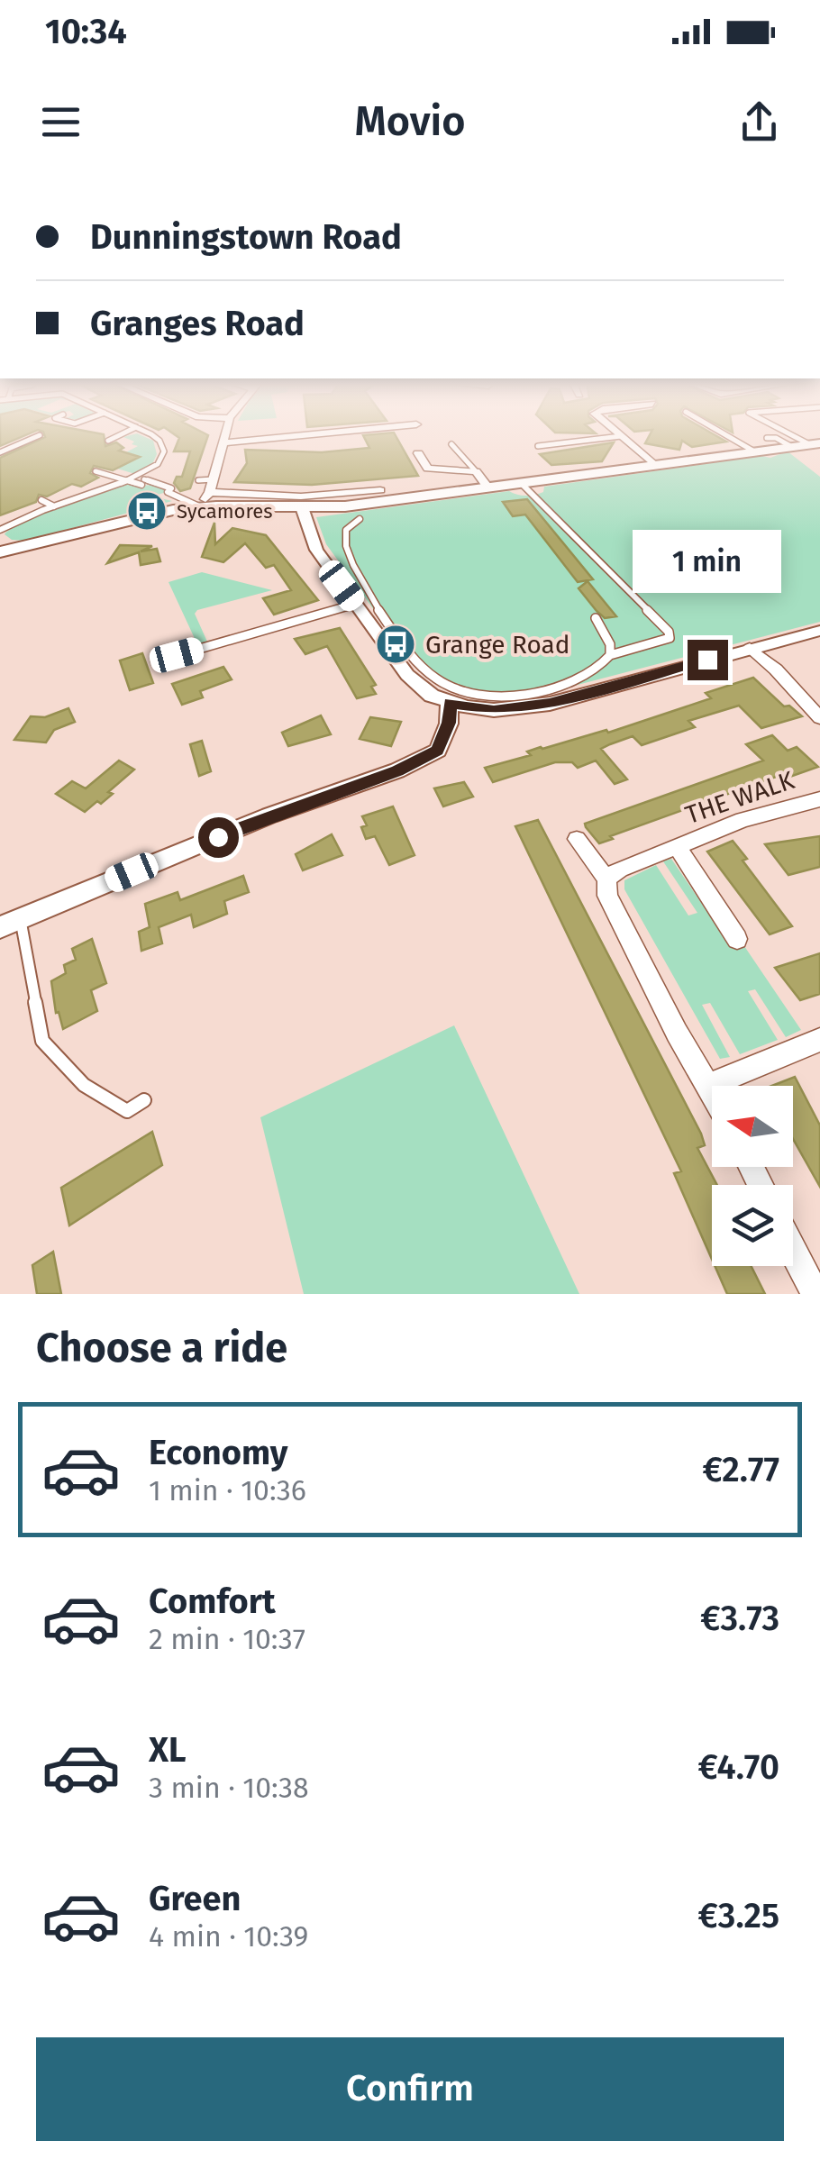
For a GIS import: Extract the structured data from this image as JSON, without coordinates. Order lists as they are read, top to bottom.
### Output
{
  "streets": {
    "street": ["THE WALK"]
  },
  "places": {
    "bus stop": ["Sycamores", "Grange Road"]
  },
  "north": "left",
  "page": {
    "status": "10:34",
    "header": "Movio",
    "banner": ["Dunningstown Road", "Granges Road"],
    "bubble": "1 min",
    "heading": "Choose a ride",
    "list": [
      {
        "name": "Economy",
        "note": "1 min · 10:36",
        "value": "€2.77"
      },
      {
        "name": "Comfort",
        "note": "2 min · 10:37",
        "value": "€3.73"
      },
      {
        "name": "XL",
        "note": "3 min · 10:38",
        "value": "€4.70"
      },
      {
        "name": "Green",
        "note": "4 min · 10:39",
        "value": "€3.25"
      }
    ],
    "buttons": "Confirm"
  }
}
